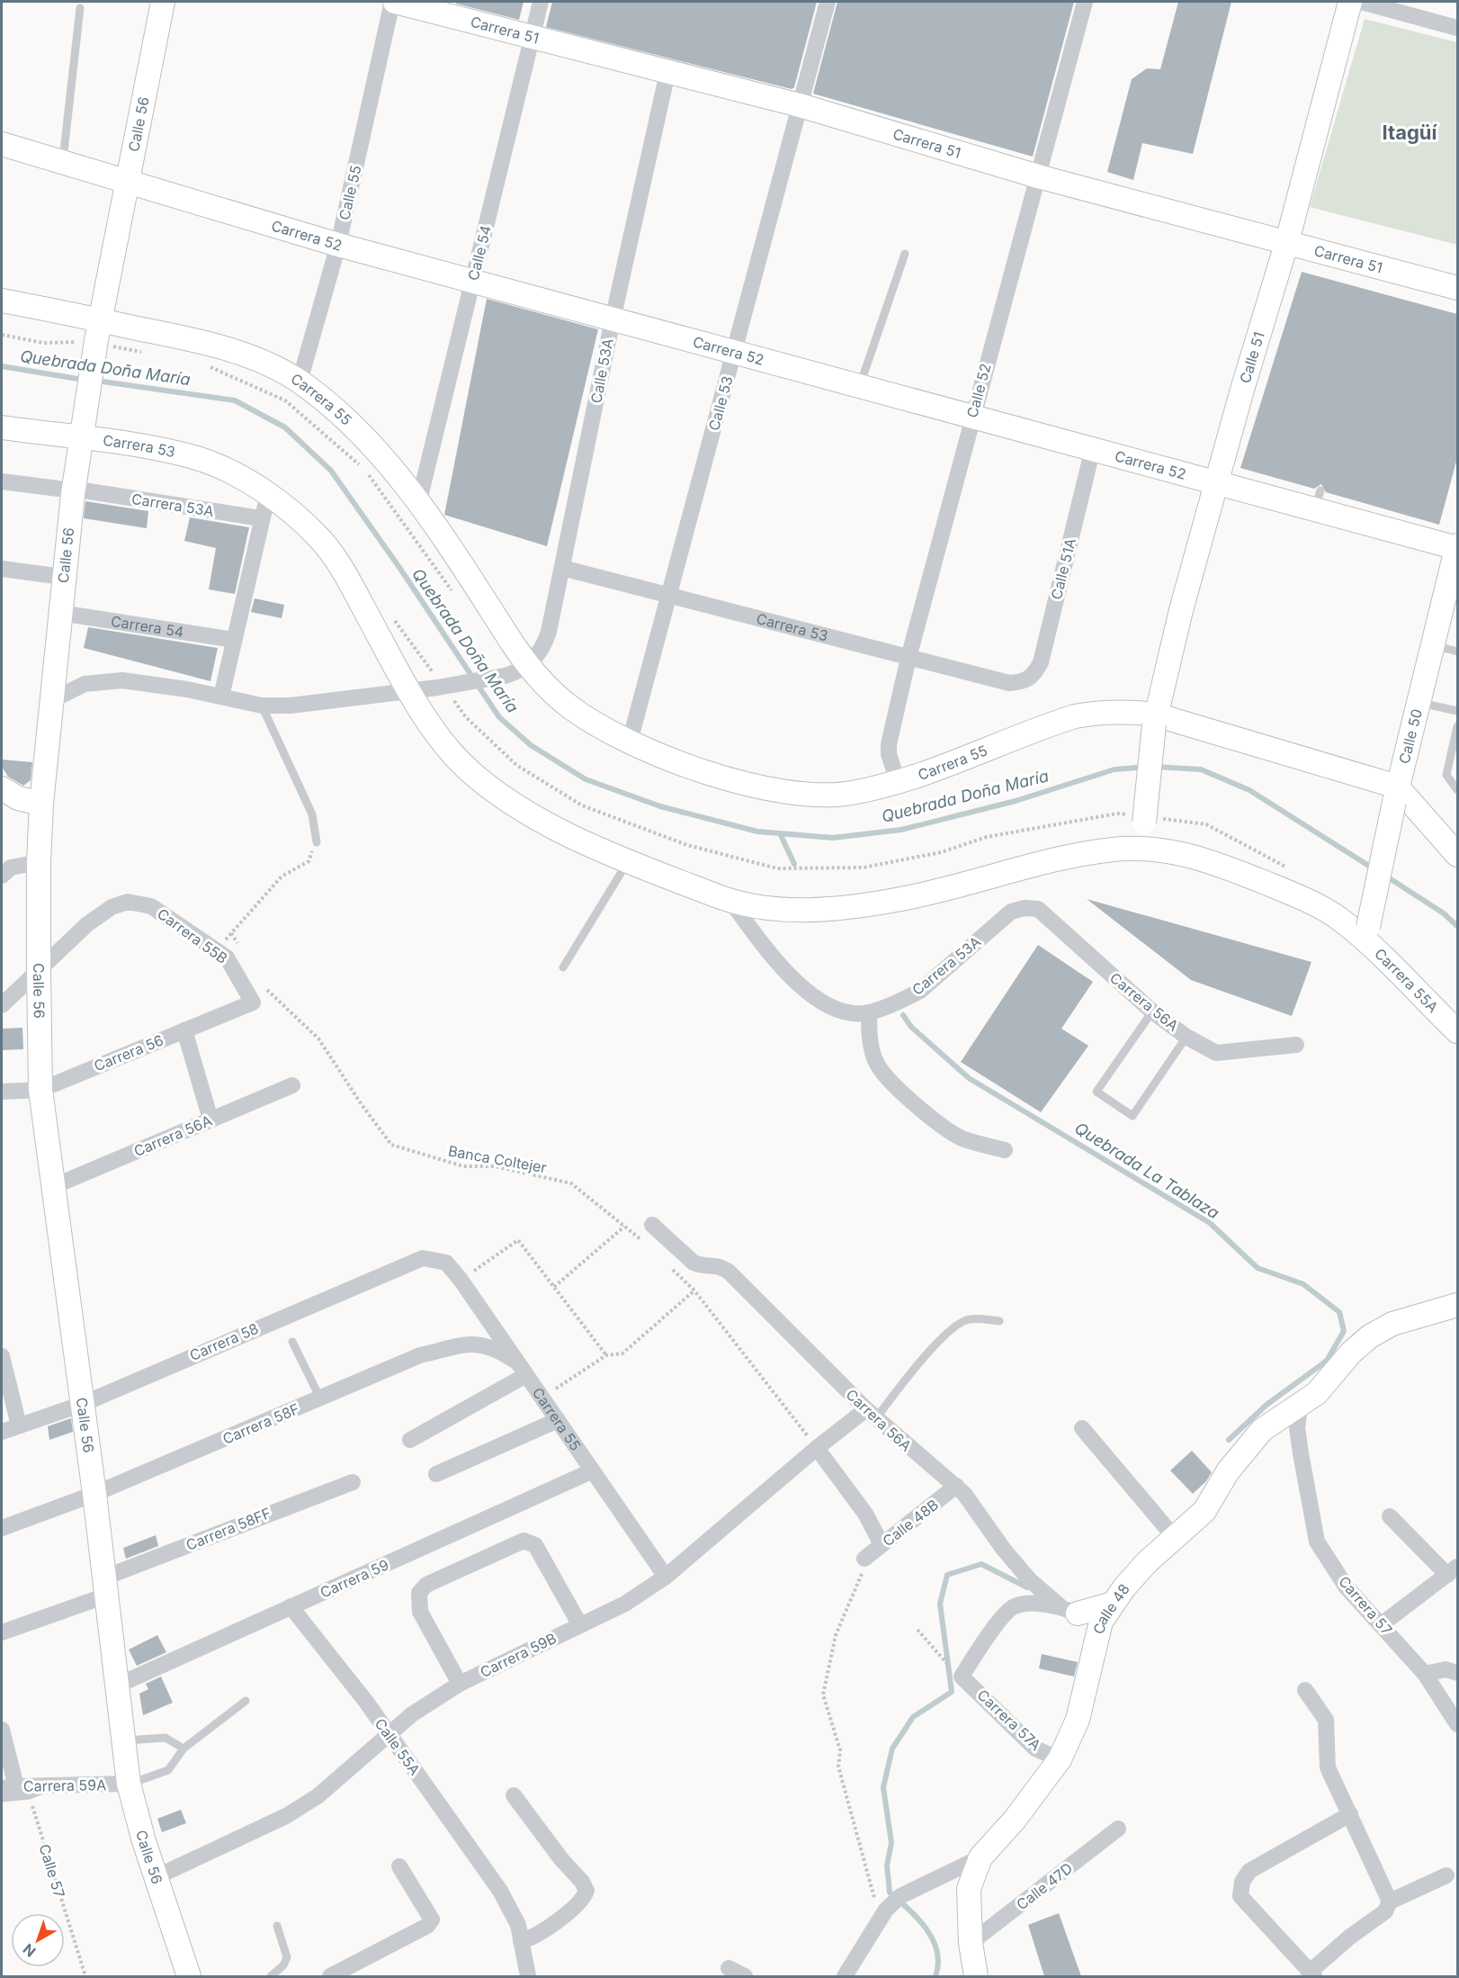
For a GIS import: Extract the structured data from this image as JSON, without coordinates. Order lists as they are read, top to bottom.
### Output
{
  "streets": {
    "street": [
      "Carrera 51",
      "Calle 56",
      "Calle 55",
      "Carrera 52",
      "Calle 54",
      "Calle 51",
      "Calle 53A",
      "Calle 52",
      "Carrera 55",
      "Calle 53",
      "Carrera 53",
      "Carrera 53A",
      "Calle 51A",
      "Carrera 54",
      "Calle 50",
      "Carrera 55B",
      "Carrera 55A",
      "Carrera 56A",
      "Carrera 56",
      "Carrera 58",
      "Carrera 58F",
      "Calle 48B",
      "Carrera 58FF",
      "Carrera 59",
      "Carrera 57",
      "Calle 48",
      "Carrera 59B",
      "Carrera 57A",
      "Calle 55A",
      "Carrera 59A",
      "Calle 47D"
    ],
    "path": ["Banca Coltejer", "Calle 57"]
  },
  "crossings": [
    ["Carrera 51", "Calle 55"],
    ["Carrera 51", "Calle 54"],
    ["Carrera 51", "Calle 51"],
    ["Carrera 51", "Calle 53A"],
    ["Carrera 51", "Calle 52"],
    ["Carrera 51", "Calle 53"],
    ["Calle 56", "Carrera 52"],
    ["Calle 56", "Carrera 55"],
    ["Calle 56", "Carrera 53"],
    ["Calle 56", "Carrera 54"],
    ["Calle 56", "Carrera 55B"],
    ["Calle 56", "Carrera 56A"],
    ["Calle 56", "Carrera 56"],
    ["Calle 56", "Carrera 58"],
    ["Calle 56", "Carrera 58F"],
    ["Calle 56", "Carrera 58FF"],
    ["Calle 56", "Carrera 59"],
    ["Calle 56", "Carrera 59B"],
    ["Calle 56", "Carrera 59A"],
    ["Calle 55", "Carrera 52"],
    ["Calle 55", "Carrera 55"],
    ["Carrera 52", "Calle 54"],
    ["Carrera 52", "Calle 51"],
    ["Carrera 52", "Calle 53A"],
    ["Carrera 52", "Calle 52"],
    ["Carrera 52", "Calle 53"],
    ["Carrera 52", "Calle 51A"],
    ["Carrera 52", "Calle 50"],
    ["Calle 54", "Carrera 55"],
    ["Calle 51", "Carrera 55"],
    ["Calle 51", "Carrera 55A"],
    ["Calle 53A", "Carrera 55"],
    ["Calle 53A", "Carrera 53"],
    ["Calle 52", "Carrera 55"],
    ["Calle 52", "Carrera 53"],
    ["Carrera 55", "Calle 53"],
    ["Carrera 55", "Calle 50"],
    ["Carrera 55", "Carrera 58"],
    ["Carrera 55", "Carrera 58F"],
    ["Carrera 55", "Carrera 59"],
    ["Carrera 55", "Carrera 59B"],
    ["Calle 53", "Carrera 53"],
    ["Carrera 53", "Carrera 53A"],
    ["Carrera 53", "Calle 51A"],
    ["Carrera 53", "Carrera 55A"],
    ["Carrera 53A", "Carrera 55A"],
    ["Carrera 53A", "Carrera 56A"],
    ["Calle 50", "Carrera 55A"],
    ["Carrera 55B", "Carrera 56"],
    ["Carrera 56A", "Calle 48B"],
    ["Carrera 56A", "Carrera 59B"],
    ["Carrera 56A", "Carrera 57A"],
    ["Carrera 59", "Calle 55A"],
    ["Carrera 57", "Calle 48"],
    ["Calle 48", "Carrera 57A"],
    ["Carrera 59B", "Calle 55A"],
    ["Carrera 59A", "Calle 57"]
  ],
  "districts": ["Itagüí"],
  "water": ["Quebrada Doña María", "Quebrada La Tablaza"],
  "north": "bottom left"
}
